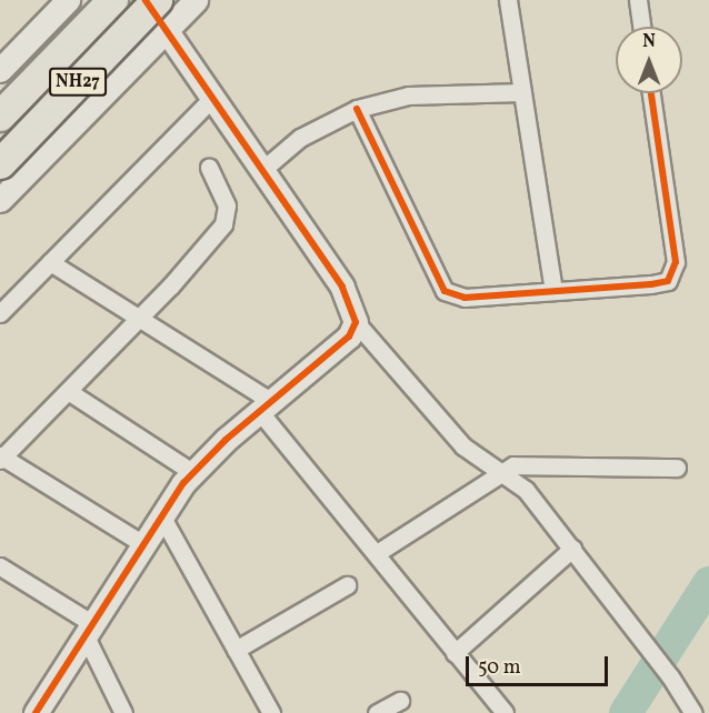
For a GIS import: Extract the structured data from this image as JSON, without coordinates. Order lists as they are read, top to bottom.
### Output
{
  "streets": {
    "highway": ["NH27"]
  },
  "scale_bar": "50 m",
  "north": "top"
}
